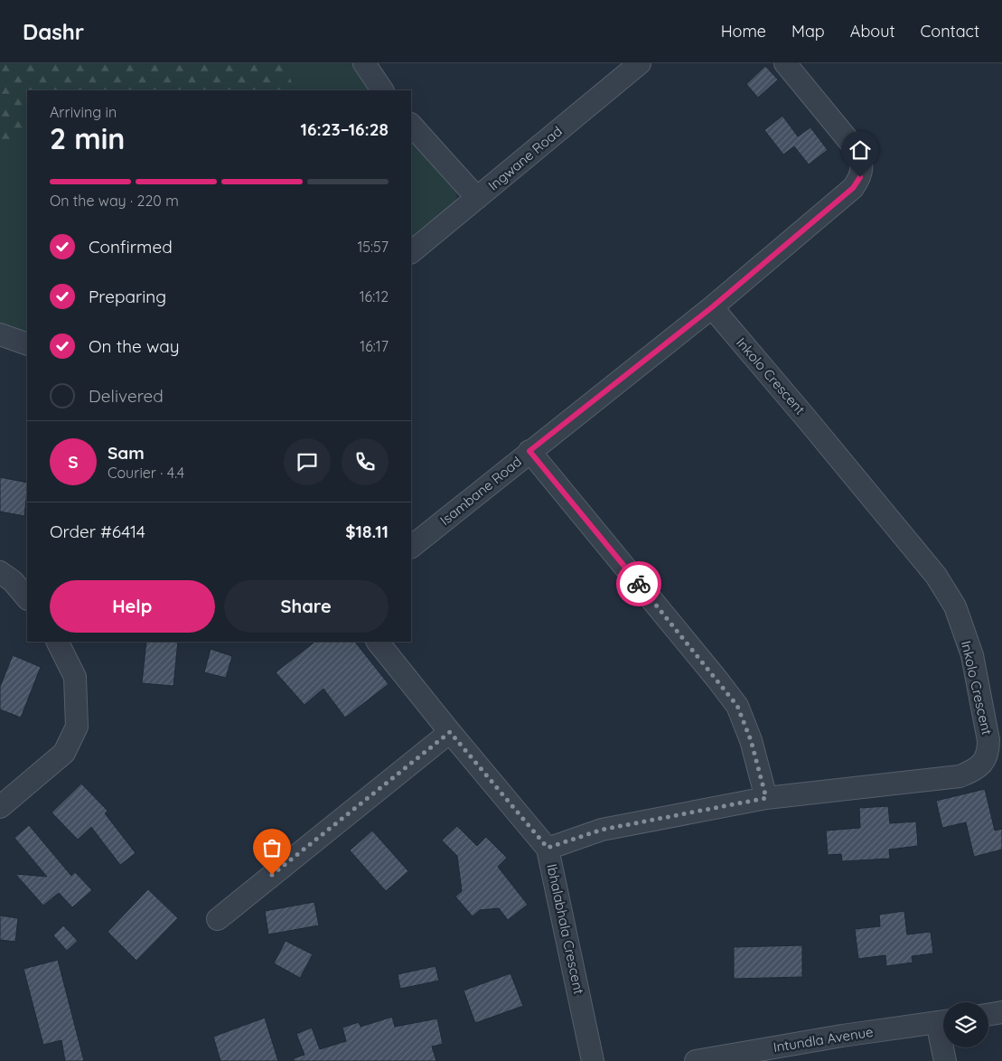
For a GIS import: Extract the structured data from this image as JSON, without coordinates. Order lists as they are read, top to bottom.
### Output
{
  "streets": {
    "street": [
      "Ingwane Road",
      "Inkolo Crescent",
      "Isambane Road",
      "Ibhalabhala Crescent",
      "Intundla Avenue"
    ]
  },
  "crossings": [
    ["Inkolo Crescent", "Isambane Road"],
    ["Inkolo Crescent", "Ibhalabhala Crescent"]
  ],
  "page": {
    "header": "Dashr",
    "nav": [
      "Home",
      "Map",
      "About",
      "Contact"
    ],
    "heading": ["2 min", "Arriving in", "16:23–16:28"],
    "panel": [
      "Sam",
      "Courier · 4.4",
      "Order #6414",
      "$18.11"
    ],
    "bar": "On the way · 220 m",
    "list": [
      ["Confirmed", "15:57"],
      ["Preparing", "16:12"],
      ["On the way", "16:17"],
      "Delivered"
    ],
    "round": "S",
    "buttons": ["Help", "Share"]
  }
}
